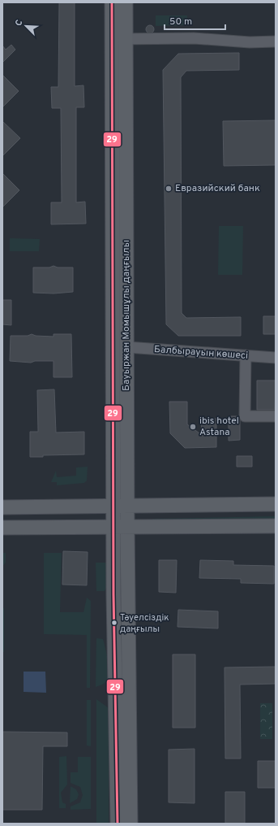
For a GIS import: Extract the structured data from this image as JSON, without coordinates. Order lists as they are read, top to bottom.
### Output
{
  "streets": {
    "main road": ["Бауыржан Момышұлы даңғылы"],
    "street": ["Балбырауын көшесі"]
  },
  "crossings": [
    ["Бауыржан Момышұлы даңғылы", "Балбырауын көшесі"]
  ],
  "places": ["Евразийский банк", "ibis hotel Astana", "Тәуелсіздік даңғылы"],
  "lines": ["transit line 29"],
  "scale_bar": "50 m",
  "north": "top left"
}
